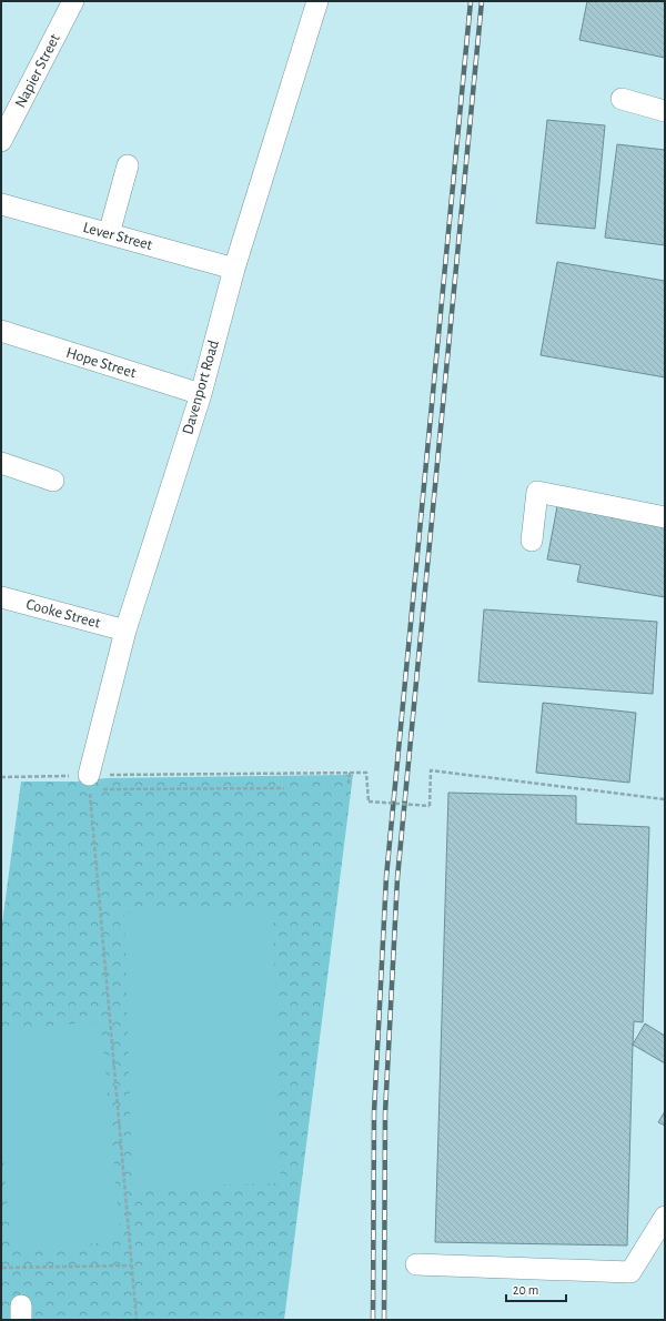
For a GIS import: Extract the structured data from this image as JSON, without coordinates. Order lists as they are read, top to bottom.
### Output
{
  "streets": {
    "street": [
      "Napier Street",
      "Lever Street",
      "Hope Street",
      "Davenport Road",
      "Cooke Street"
    ]
  },
  "crossings": [
    ["Lever Street", "Davenport Road"],
    ["Hope Street", "Davenport Road"],
    ["Davenport Road", "Cooke Street"]
  ],
  "scale_bar": "20 m"
}
